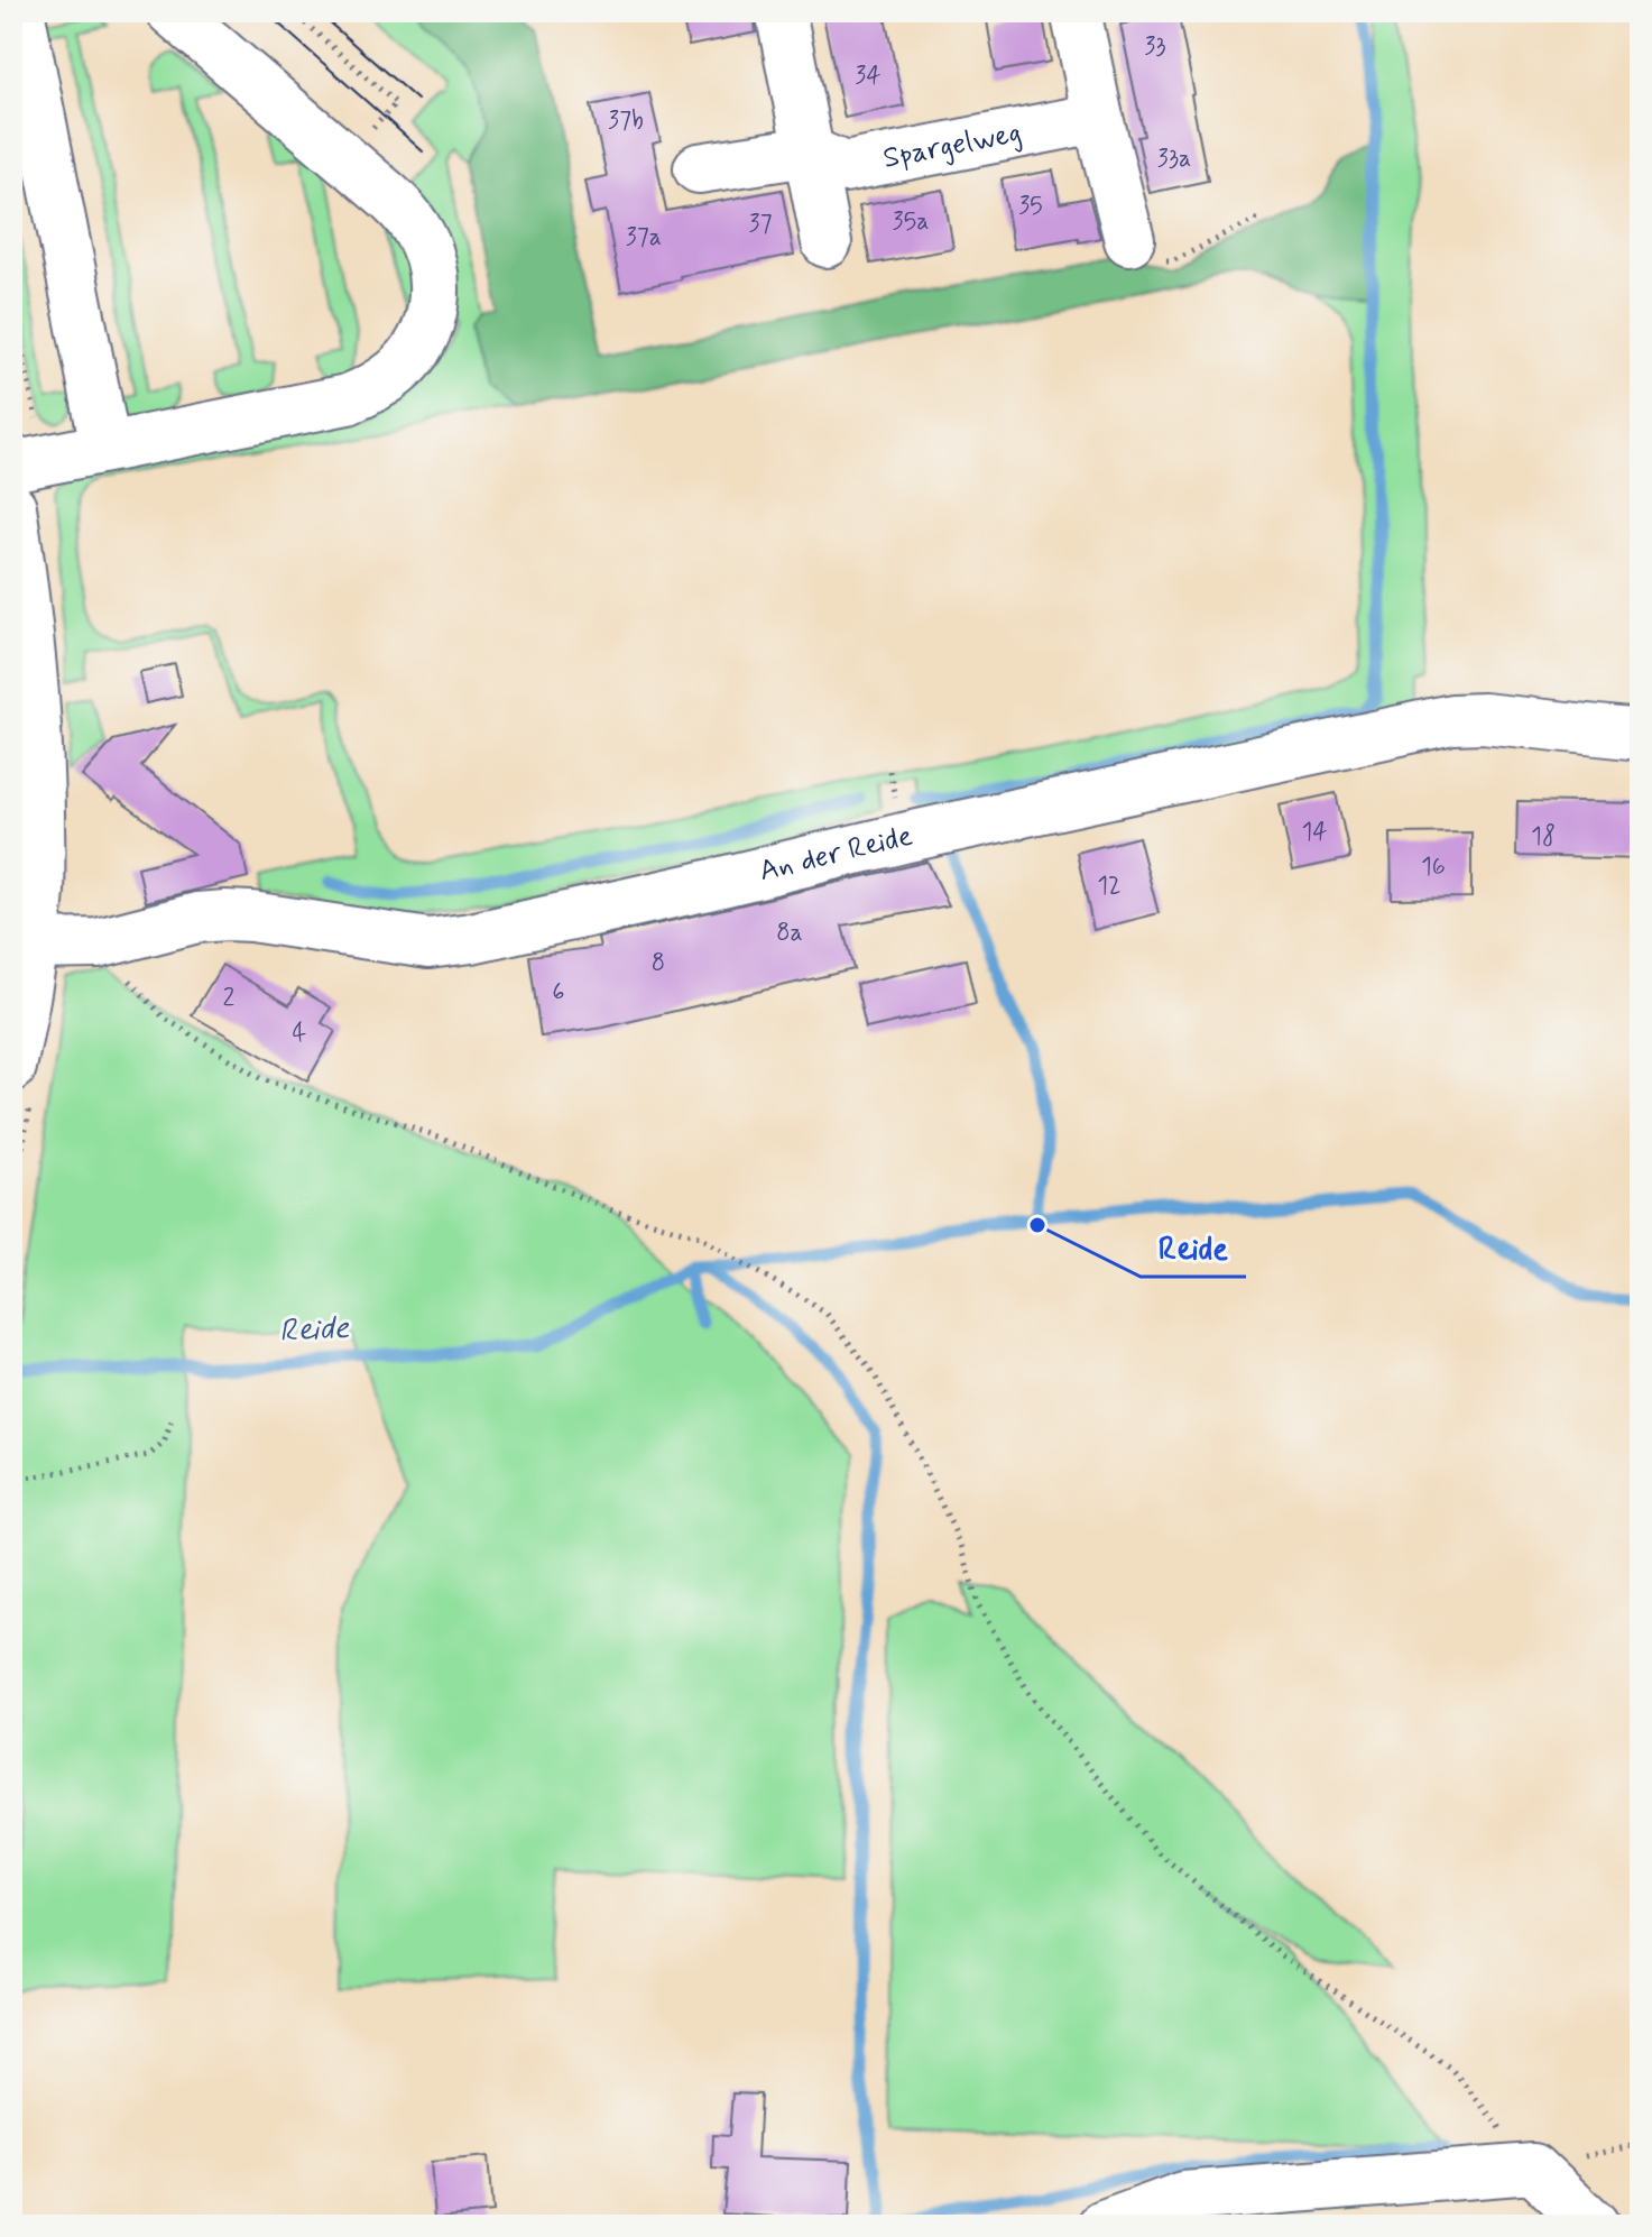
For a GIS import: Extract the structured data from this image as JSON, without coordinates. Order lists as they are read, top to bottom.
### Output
{
  "streets": {
    "street": ["Spargelweg", "An der Reide"]
  },
  "water": ["Reide"],
  "places": ["Reide"],
  "house_numbers": [
    "33",
    "34",
    "37b",
    "33a",
    "35",
    "35a",
    "37",
    "37a",
    "14",
    "18",
    "16",
    "12",
    "8a",
    "8",
    "6",
    "2",
    "4"
  ]
}
